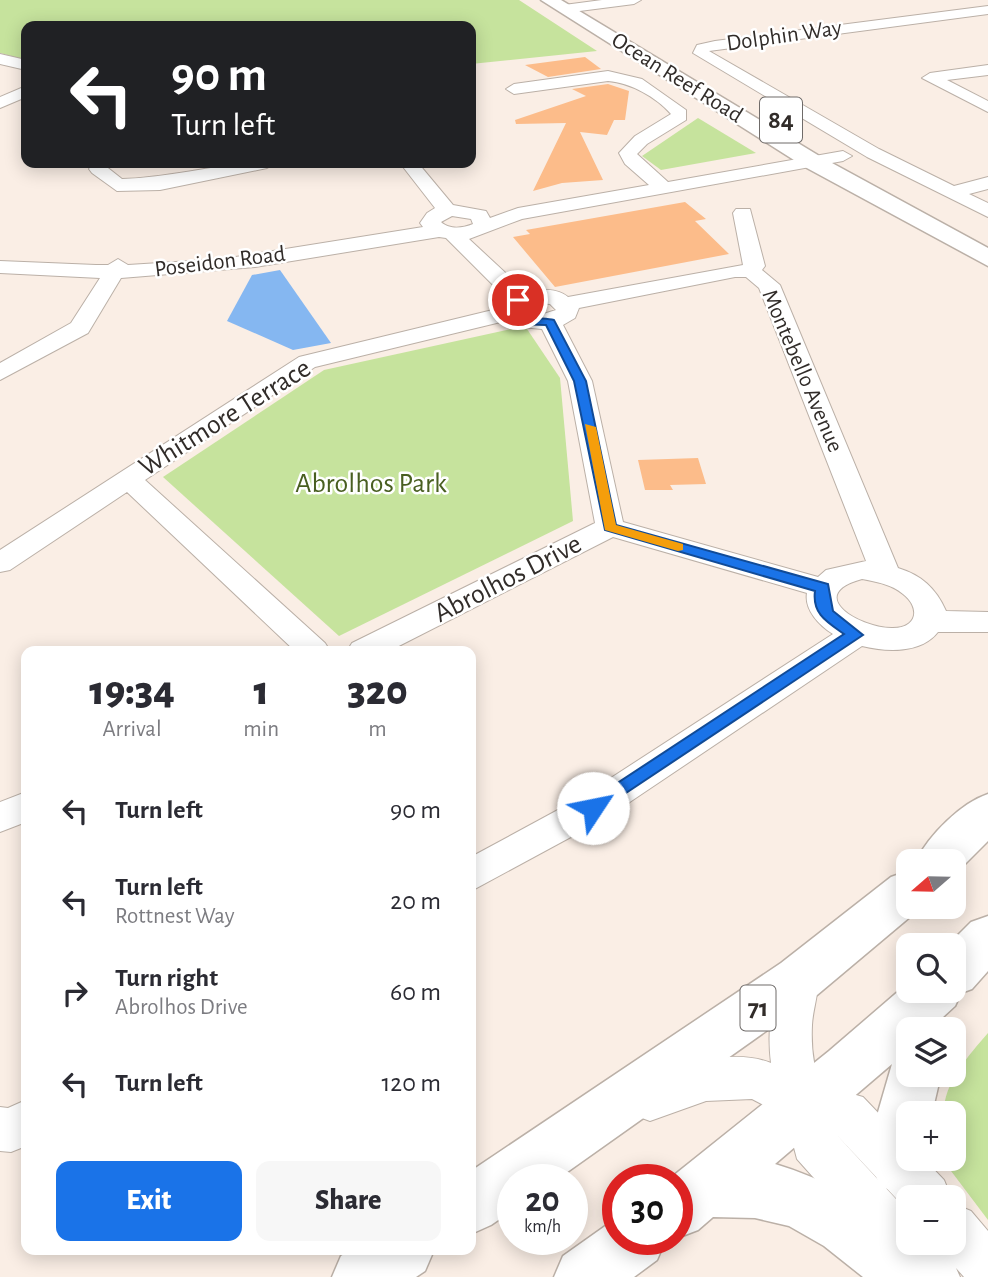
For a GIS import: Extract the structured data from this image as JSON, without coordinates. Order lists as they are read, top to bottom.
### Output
{
  "streets": {
    "main road": ["Ocean Reef Road", "84", "71"],
    "street": [
      "Dolphin Way",
      "Poseidon Road",
      "Montebello Avenue",
      "Whitmore Terrace",
      "Abrolhos Drive"
    ]
  },
  "crossings": [
    ["Dolphin Way", "Ocean Reef Road"],
    ["Montebello Avenue", "Abrolhos Drive"]
  ],
  "parks": ["Abrolhos Park"],
  "north": "left",
  "page": {
    "turn": ["90 m", "Turn left"],
    "eta": [
      "19:34",
      "Arrival",
      "1",
      "min",
      "320",
      "m"
    ],
    "list": [
      {
        "name": "Turn left",
        "value": "90 m"
      },
      {
        "name": "Turn left",
        "note": "Rottnest Way",
        "value": "20 m"
      },
      {
        "name": "Turn right",
        "note": "Abrolhos Drive",
        "value": "60 m"
      },
      {
        "name": "Turn left",
        "value": "120 m"
      }
    ],
    "map_buttons": ["+", "−"],
    "buttons": ["Exit", "Share"],
    "speed": "20 km/h",
    "limit": "30"
  }
}
